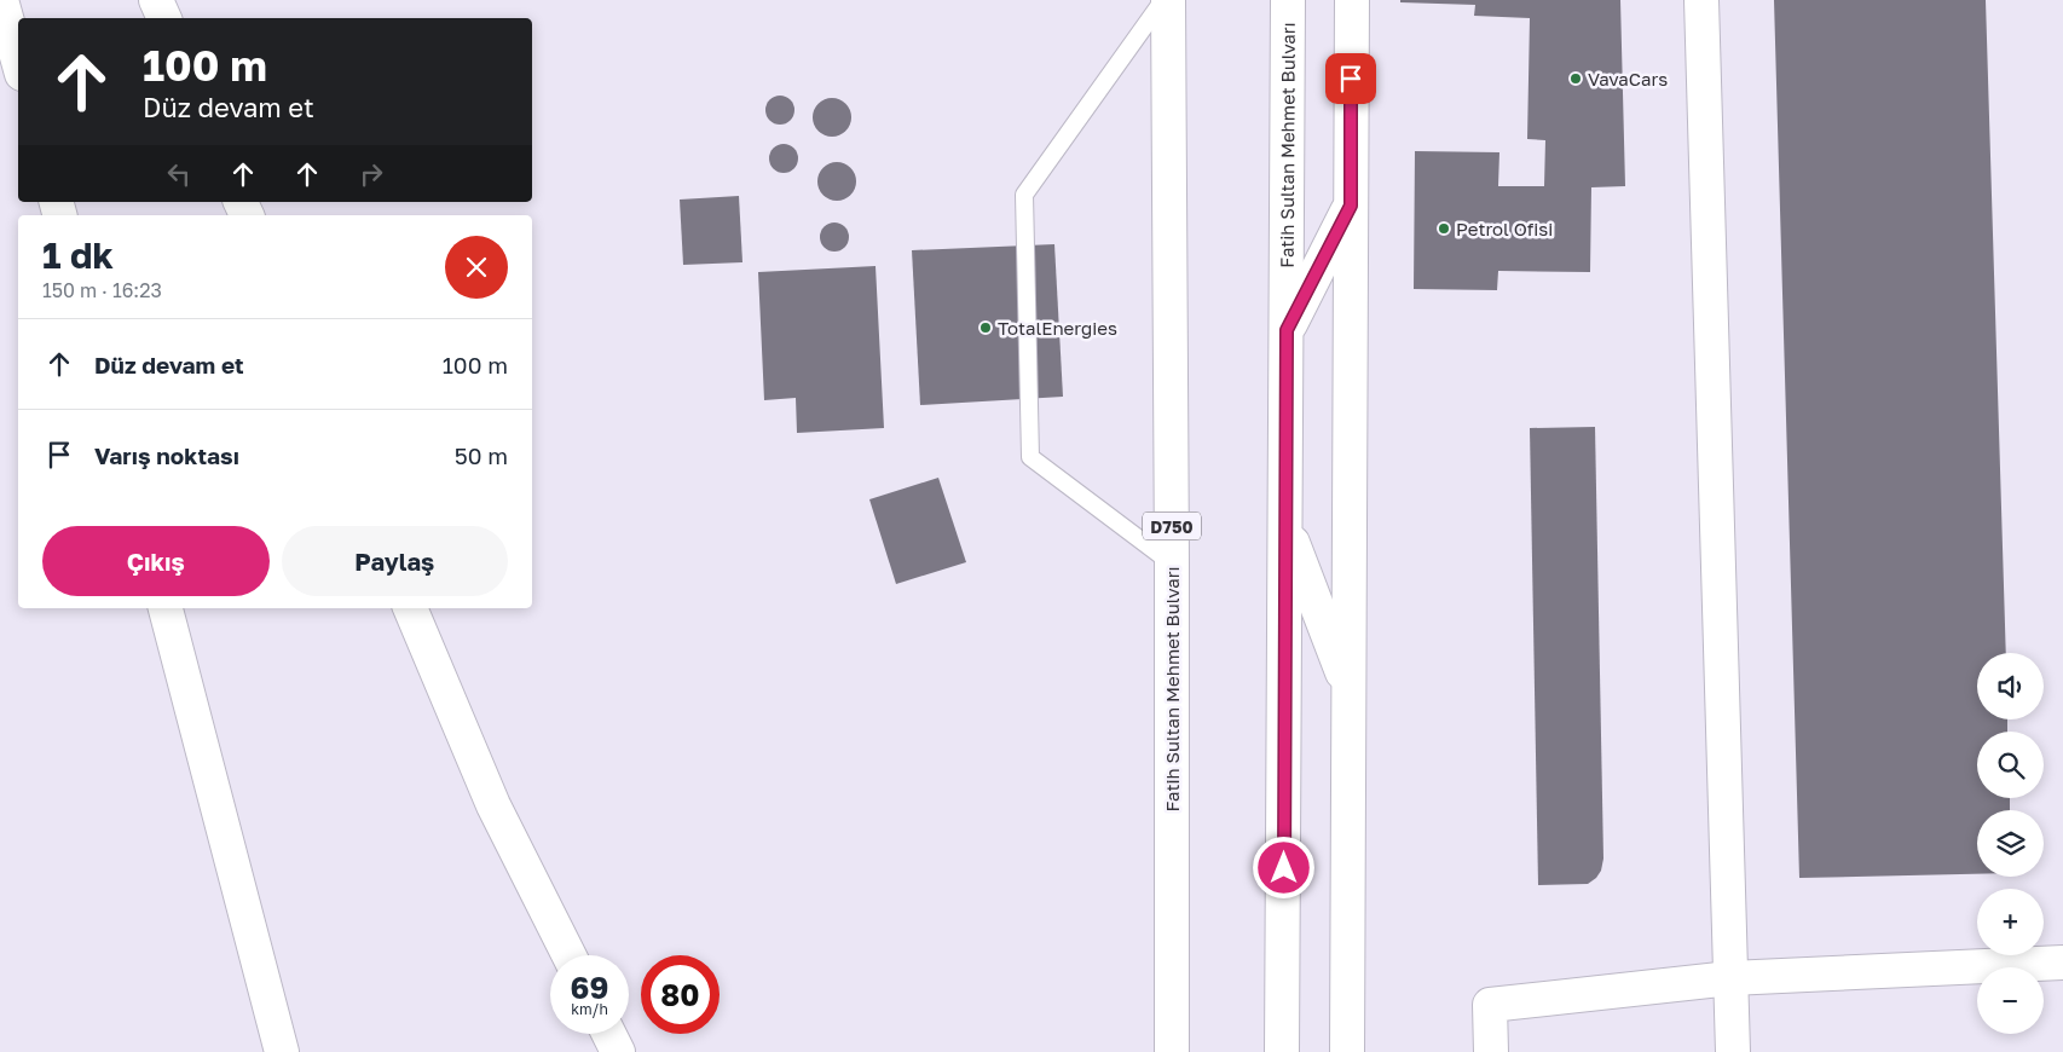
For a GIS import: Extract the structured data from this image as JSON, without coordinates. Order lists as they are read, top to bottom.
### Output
{
  "streets": {
    "main road": ["Fatih Sultan Mehmet Bulvarı", "D750"]
  },
  "places": ["VavaCars", "Petrol Ofisi", "TotalEnergies"],
  "page": {
    "turn": ["100 m", "Düz devam et"],
    "heading": ["1 dk", "150 m · 16:23"],
    "list": [
      {
        "name": "Düz devam et",
        "value": "100 m"
      },
      {
        "name": "Varış noktası",
        "value": "50 m"
      }
    ],
    "buttons": ["Çıkış", "Paylaş"],
    "map_buttons": ["+", "−"],
    "speed": "69 km/h",
    "limit": "80"
  }
}
